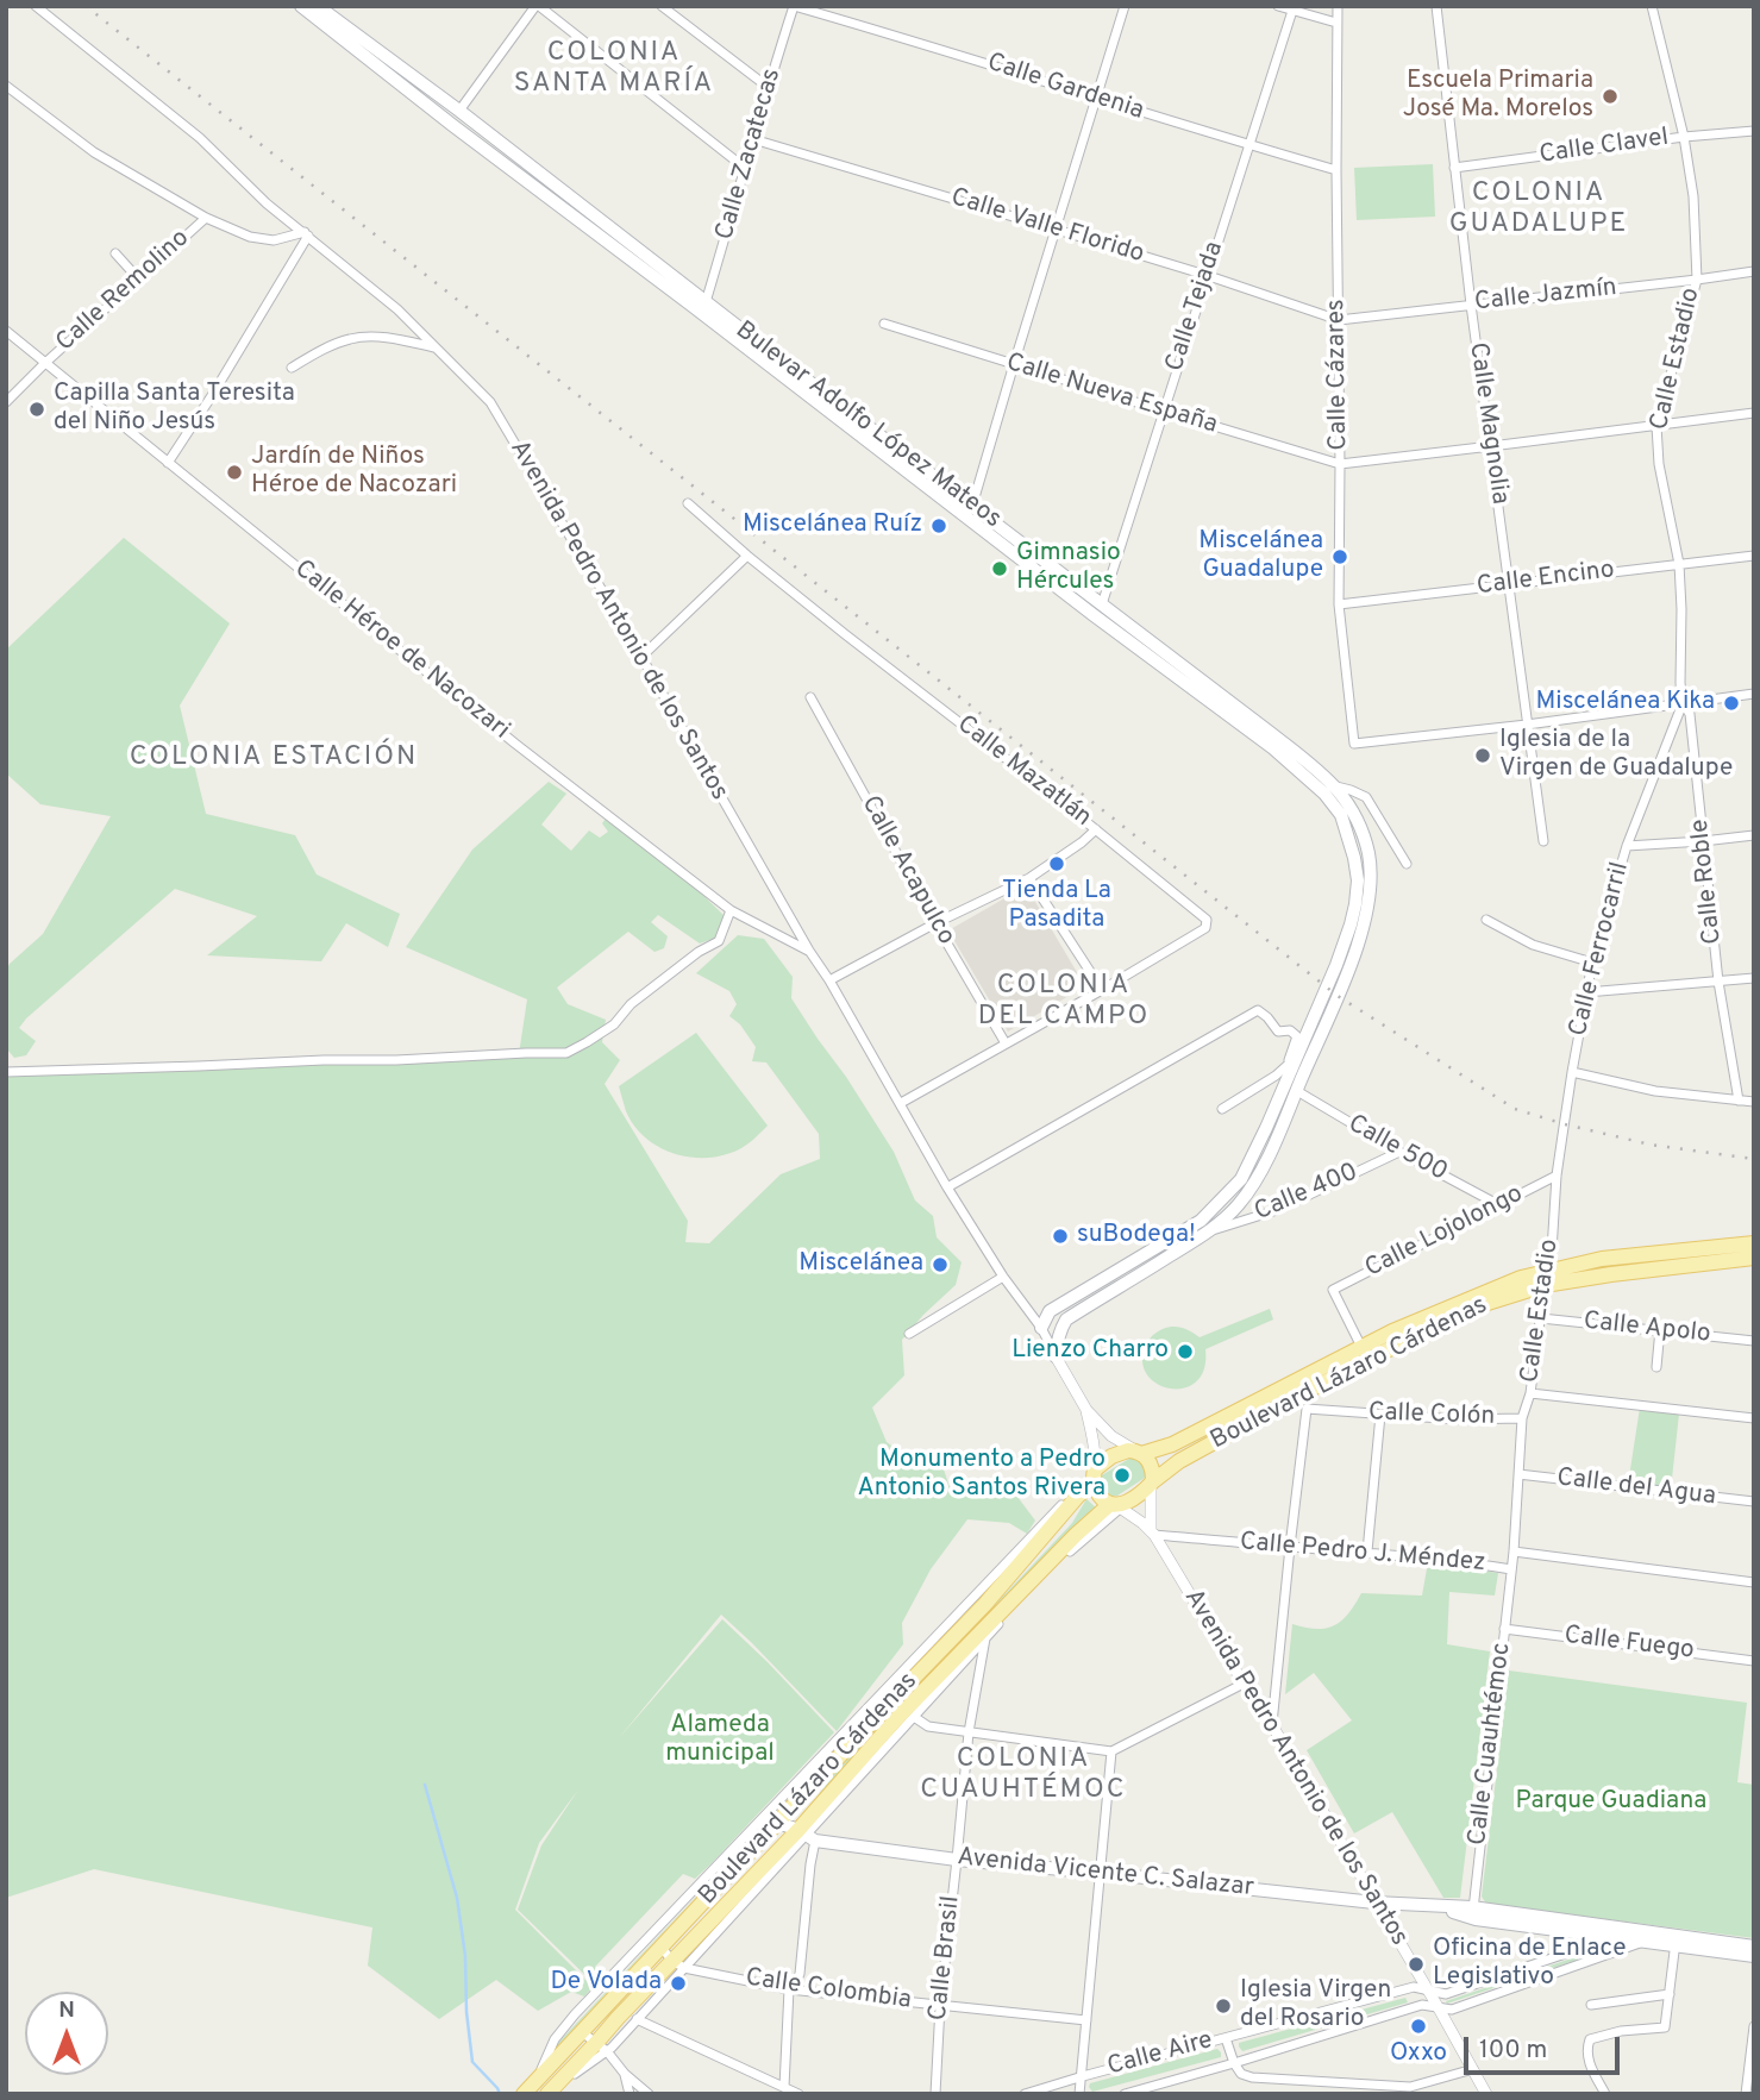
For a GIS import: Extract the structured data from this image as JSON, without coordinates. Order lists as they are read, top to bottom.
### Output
{
  "streets": {
    "main road": ["Bulevar Adolfo López Mateos", "Boulevard Lázaro Cárdenas", "Avenida Vicente C. Salazar"],
    "street": [
      "Calle Gardenia",
      "Calle Clavel",
      "Calle Zacatecas",
      "Calle Valle Florido",
      "Calle Remolino",
      "Calle Jazmín",
      "Calle Tejada",
      "Calle Estadio",
      "Calle Cázares",
      "Calle Nueva España",
      "Calle Magnolia",
      "Calle Encino",
      "Avenida Pedro Antonio de los Santos",
      "Calle Héroe de Nacozari",
      "Calle Mazatlán",
      "Calle Acapulco",
      "Calle Roble",
      "Calle Ferrocarril",
      "Calle 500",
      "Calle 400",
      "Calle Lojolongo",
      "Calle Apolo",
      "Calle Colón",
      "Calle del Agua",
      "Calle Pedro J. Méndez",
      "Calle Fuego",
      "Calle Cuauhtémoc",
      "Calle Brasil",
      "Calle Colombia",
      "Calle Aire"
    ]
  },
  "crossings": [
    ["Calle Gardenia", "Calle Zacatecas"],
    ["Calle Gardenia", "Calle Tejada"],
    ["Calle Gardenia", "Calle Cázares"],
    ["Calle Clavel", "Calle Estadio"],
    ["Calle Clavel", "Calle Magnolia"],
    ["Calle Zacatecas", "Calle Valle Florido"],
    ["Calle Zacatecas", "Bulevar Adolfo López Mateos"],
    ["Calle Valle Florido", "Calle Jazmín"],
    ["Calle Valle Florido", "Calle Tejada"],
    ["Calle Valle Florido", "Calle Cázares"],
    ["Calle Remolino", "Calle Héroe de Nacozari"],
    ["Calle Jazmín", "Calle Estadio"],
    ["Calle Jazmín", "Calle Cázares"],
    ["Calle Jazmín", "Calle Magnolia"],
    ["Calle Tejada", "Calle Nueva España"],
    ["Calle Tejada", "Bulevar Adolfo López Mateos"],
    ["Calle Estadio", "Calle Encino"],
    ["Calle Estadio", "Calle Roble"],
    ["Calle Estadio", "Calle Ferrocarril"],
    ["Calle Estadio", "Calle Lojolongo"],
    ["Calle Estadio", "Calle Apolo"],
    ["Calle Estadio", "Boulevard Lázaro Cárdenas"],
    ["Calle Estadio", "Calle Colón"],
    ["Calle Estadio", "Calle del Agua"],
    ["Calle Estadio", "Calle Pedro J. Méndez"],
    ["Calle Cázares", "Calle Nueva España"],
    ["Calle Cázares", "Calle Magnolia"],
    ["Calle Cázares", "Calle Encino"],
    ["Calle Magnolia", "Calle Encino"],
    ["Bulevar Adolfo López Mateos", "Avenida Pedro Antonio de los Santos"],
    ["Bulevar Adolfo López Mateos", "Calle 500"],
    ["Bulevar Adolfo López Mateos", "Calle 400"],
    ["Calle Encino", "Calle Roble"],
    ["Avenida Pedro Antonio de los Santos", "Calle Héroe de Nacozari"],
    ["Avenida Pedro Antonio de los Santos", "Calle Mazatlán"],
    ["Avenida Pedro Antonio de los Santos", "Calle Pedro J. Méndez"],
    ["Avenida Pedro Antonio de los Santos", "Avenida Vicente C. Salazar"],
    ["Avenida Pedro Antonio de los Santos", "Calle Aire"],
    ["Calle Mazatlán", "Calle Acapulco"],
    ["Calle Roble", "Calle Ferrocarril"],
    ["Calle 500", "Calle 400"],
    ["Calle 500", "Calle Lojolongo"],
    ["Calle Lojolongo", "Boulevard Lázaro Cárdenas"],
    ["Boulevard Lázaro Cárdenas", "Avenida Vicente C. Salazar"],
    ["Boulevard Lázaro Cárdenas", "Calle Brasil"],
    ["Boulevard Lázaro Cárdenas", "Calle Colombia"],
    ["Calle Pedro J. Méndez", "Calle Cuauhtémoc"],
    ["Calle Fuego", "Calle Cuauhtémoc"],
    ["Calle Cuauhtémoc", "Avenida Vicente C. Salazar"],
    ["Avenida Vicente C. Salazar", "Calle Brasil"],
    ["Avenida Vicente C. Salazar", "Calle Aire"],
    ["Calle Brasil", "Calle Colombia"]
  ],
  "districts": [
    "COLONIA SANTA MARÍA",
    "COLONIA GUADALUPE",
    "COLONIA ESTACIÓN",
    "COLONIA DEL CAMPO",
    "COLONIA CUAUHTÉMOC"
  ],
  "parks": ["Alameda municipal", "Parque Guadiana"],
  "places": [
    "Escuela Primaria José Ma. Morelos",
    "Capilla Santa Teresita del Niño Jesús",
    "Jardín de Niños Héroe de Nacozari",
    "Miscelánea Ruíz",
    "Miscelánea Guadalupe",
    "Gimnasio Hércules",
    "Miscelánea Kika",
    "Iglesia de la Virgen de Guadalupe",
    "Tienda La Pasadita",
    "suBodega!",
    "Miscelánea",
    "Lienzo Charro",
    "Monumento a Pedro Antonio Santos Rivera",
    "Oficina de Enlace Legislativo",
    "De Volada",
    "Iglesia Virgen del Rosario",
    "Oxxo"
  ],
  "scale_bar": "100 m",
  "north": "top"
}
